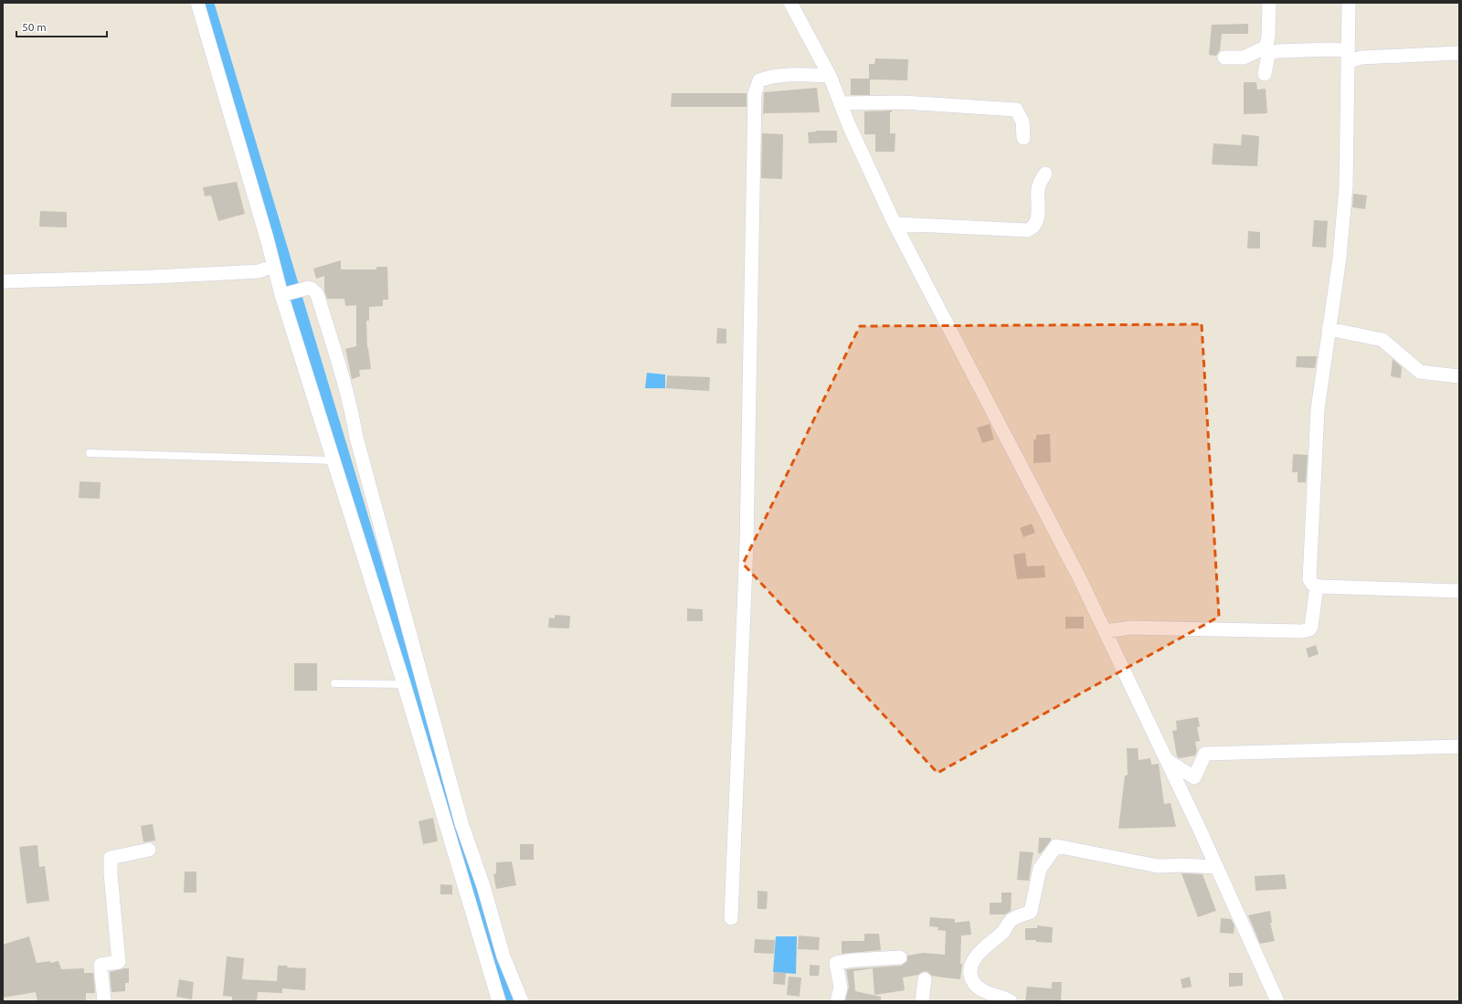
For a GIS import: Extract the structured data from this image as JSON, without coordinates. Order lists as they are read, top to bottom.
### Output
{
  "scale_bar": "50 m"
}
